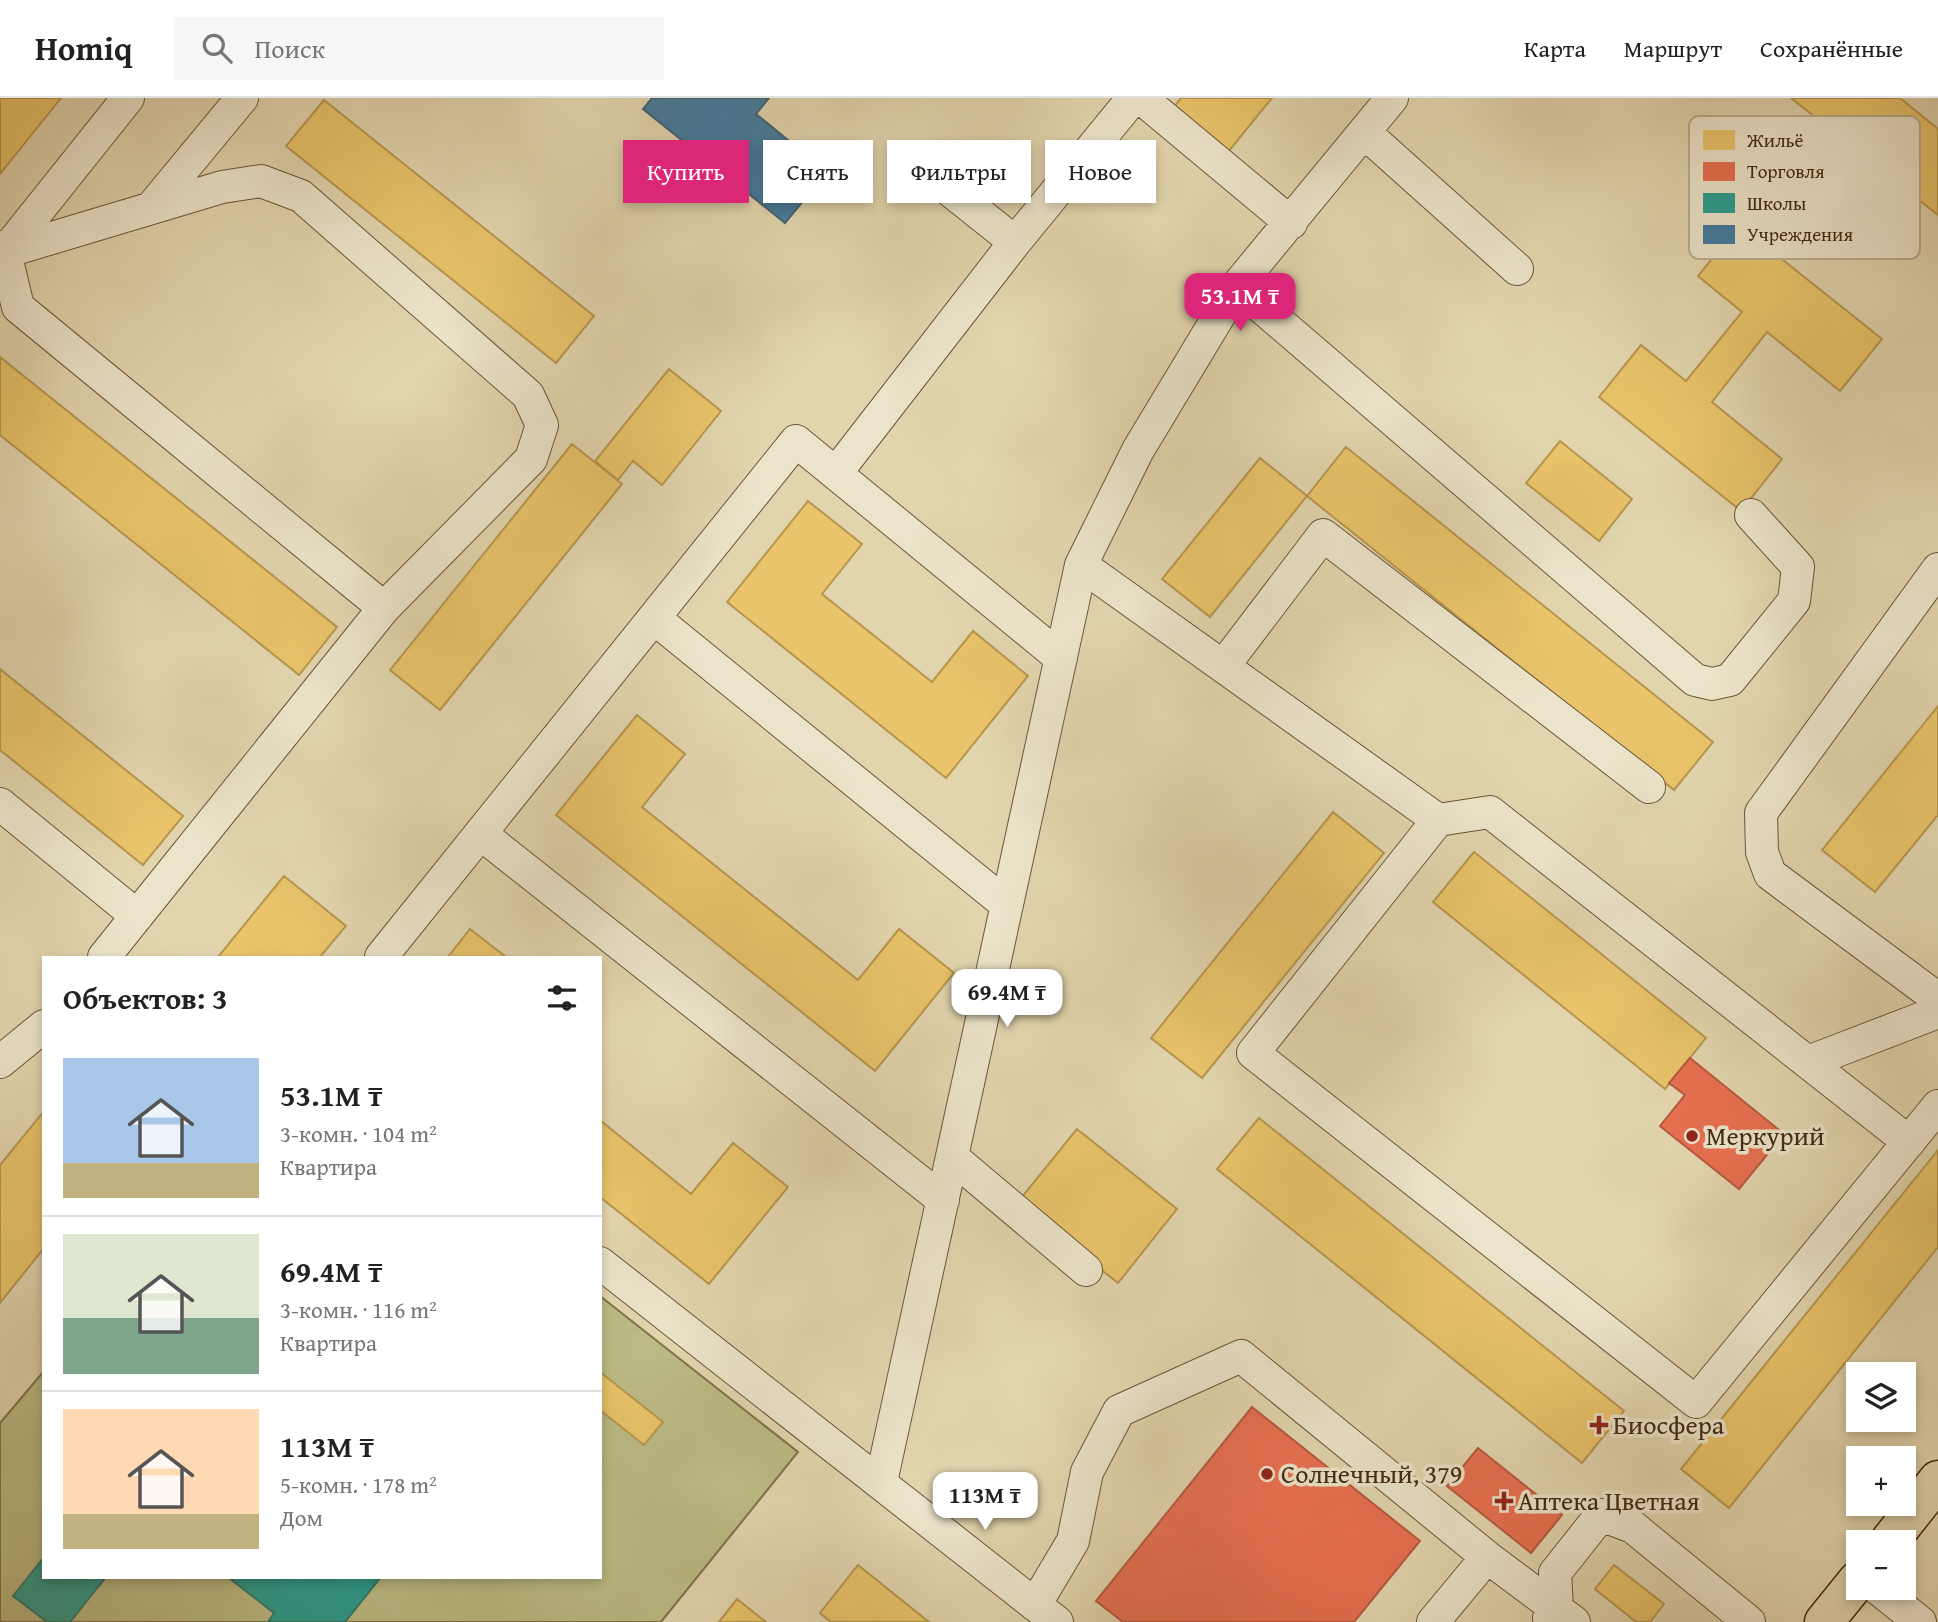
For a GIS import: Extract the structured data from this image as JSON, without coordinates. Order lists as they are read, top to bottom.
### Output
{
  "places": {
    "other": ["Меркурий", "Солнечный, 379"],
    "health": ["Биосфера", "Аптека Цветная"]
  },
  "legend": [
    "Жильё",
    "Торговля",
    "Школы",
    "Учреждения"
  ],
  "page": {
    "header": "Homiq",
    "search": "Поиск",
    "nav": ["Карта", "Маршрут", "Сохранённые"],
    "chip": [
      "Купить",
      "Снять",
      "Фильтры",
      "Новое"
    ],
    "price": ["53.1M ₸", "69.4M ₸", "113M ₸"],
    "heading": "Объектов: 3",
    "list": [
      {
        "name": "53.1M ₸",
        "note": "3-комн. · 104 m² · Квартира"
      },
      {
        "name": "69.4M ₸",
        "note": "3-комн. · 116 m² · Квартира"
      },
      {
        "name": "113M ₸",
        "note": "5-комн. · 178 m² · Дом"
      }
    ],
    "map_buttons": ["+", "−"]
  }
}
